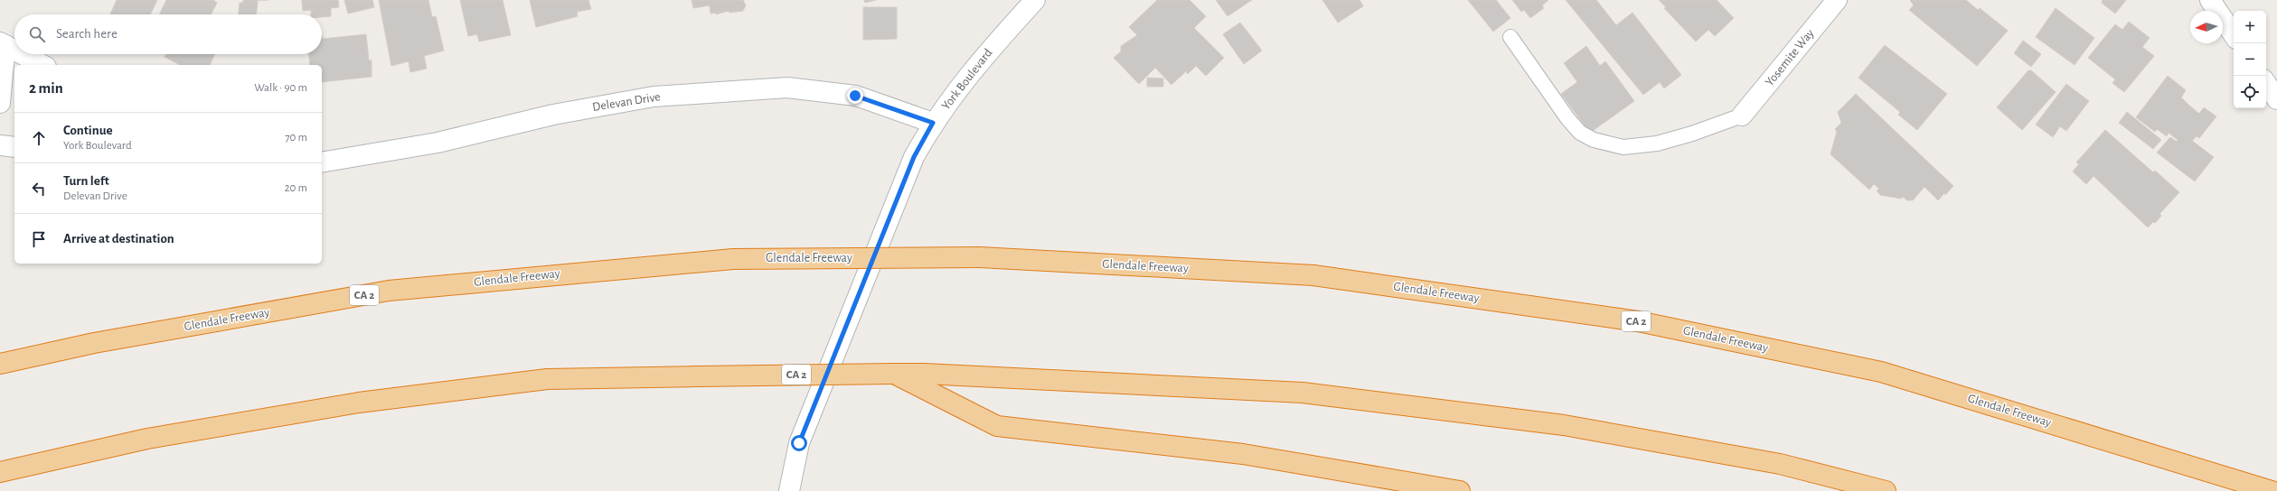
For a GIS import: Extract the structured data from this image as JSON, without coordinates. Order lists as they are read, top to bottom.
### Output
{
  "streets": {
    "highway": ["Glendale Freeway", "CA 2"],
    "street": ["Yosemite Way", "York Boulevard", "Delevan Drive"]
  },
  "crossings": [
    ["York Boulevard", "Delevan Drive"]
  ],
  "north": "left",
  "page": {
    "map_buttons": ["+", "−"],
    "search": "Search here",
    "heading": ["2 min", "Walk · 90 m"],
    "list": [
      ["Continue", "York Boulevard", "70 m"],
      ["Turn left", "Delevan Drive", "20 m"],
      "Arrive at destination"
    ]
  }
}
